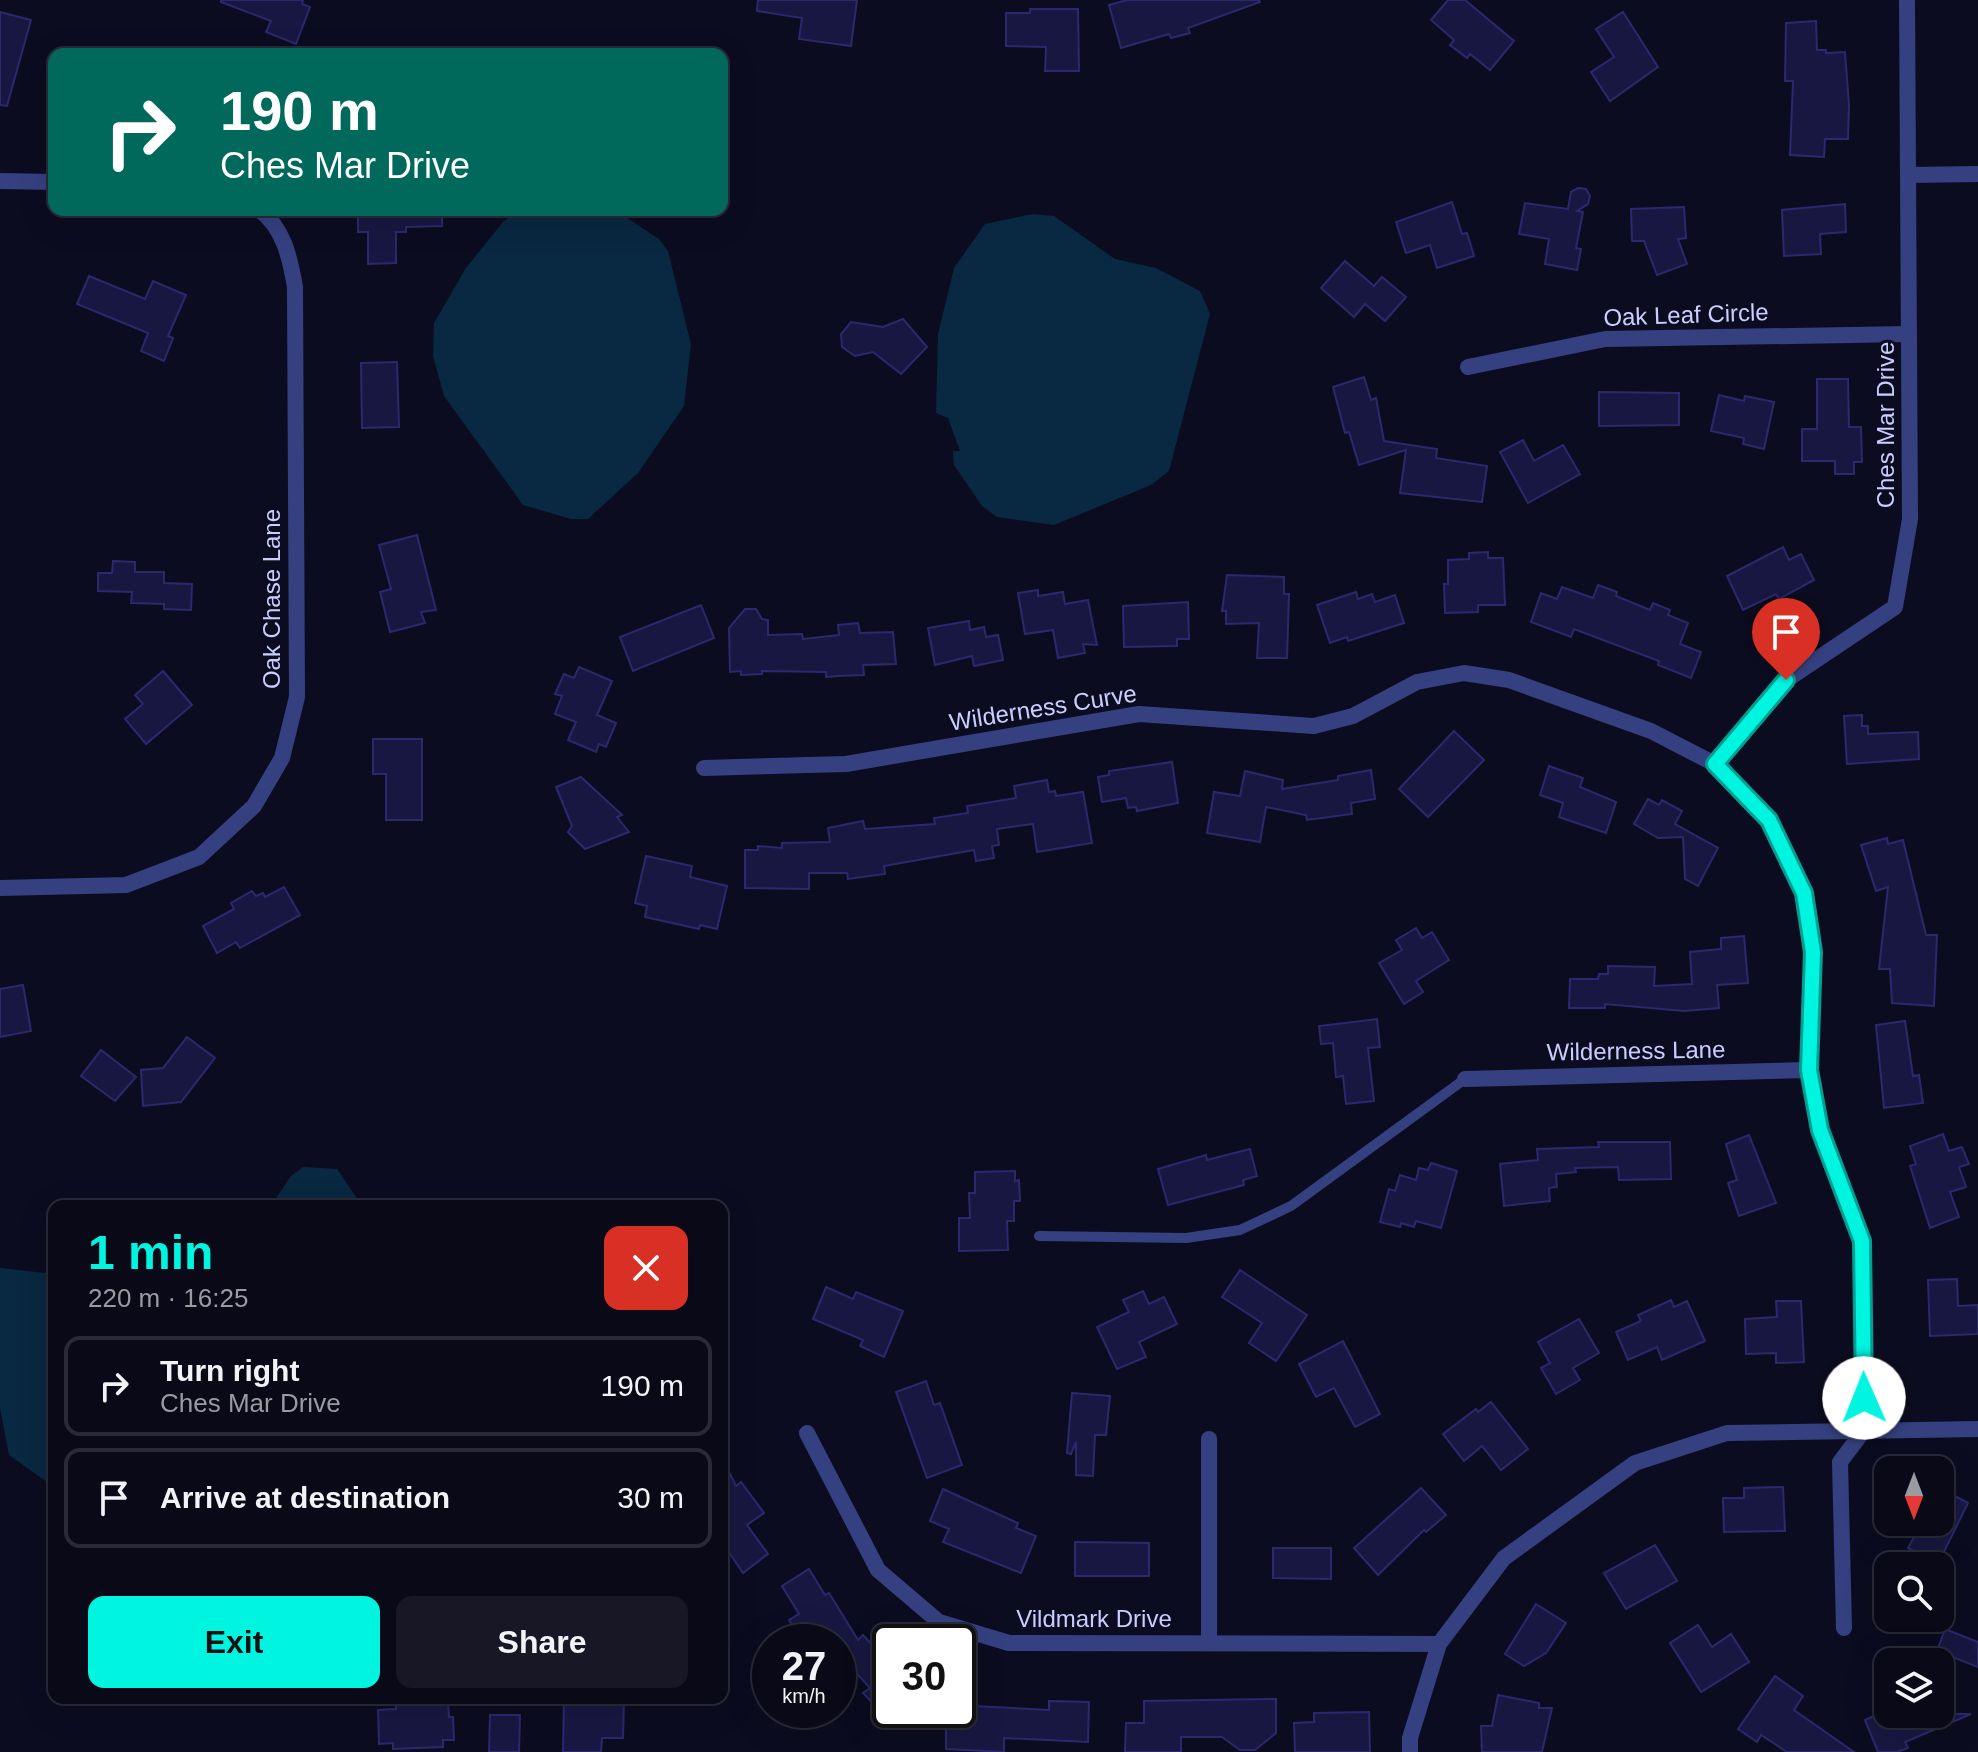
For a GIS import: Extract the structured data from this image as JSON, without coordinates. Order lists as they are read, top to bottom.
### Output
{
  "streets": {
    "street": [
      "Oak Leaf Circle",
      "Ches Mar Drive",
      "Oak Chase Lane",
      "Wilderness Curve",
      "Wilderness Lane",
      "Vildmark Drive"
    ]
  },
  "crossings": [
    ["Oak Leaf Circle", "Ches Mar Drive"],
    ["Ches Mar Drive", "Wilderness Curve"],
    ["Wilderness Curve", "Wilderness Lane"]
  ],
  "north": "bottom",
  "page": {
    "turn": ["190 m", "Ches Mar Drive"],
    "heading": ["1 min", "220 m · 16:25"],
    "list": [
      {
        "name": "Turn right",
        "note": "Ches Mar Drive",
        "value": "190 m"
      },
      {
        "name": "Arrive at destination",
        "value": "30 m"
      }
    ],
    "buttons": ["Exit", "Share"],
    "speed": "27 km/h",
    "limit": "30"
  }
}
